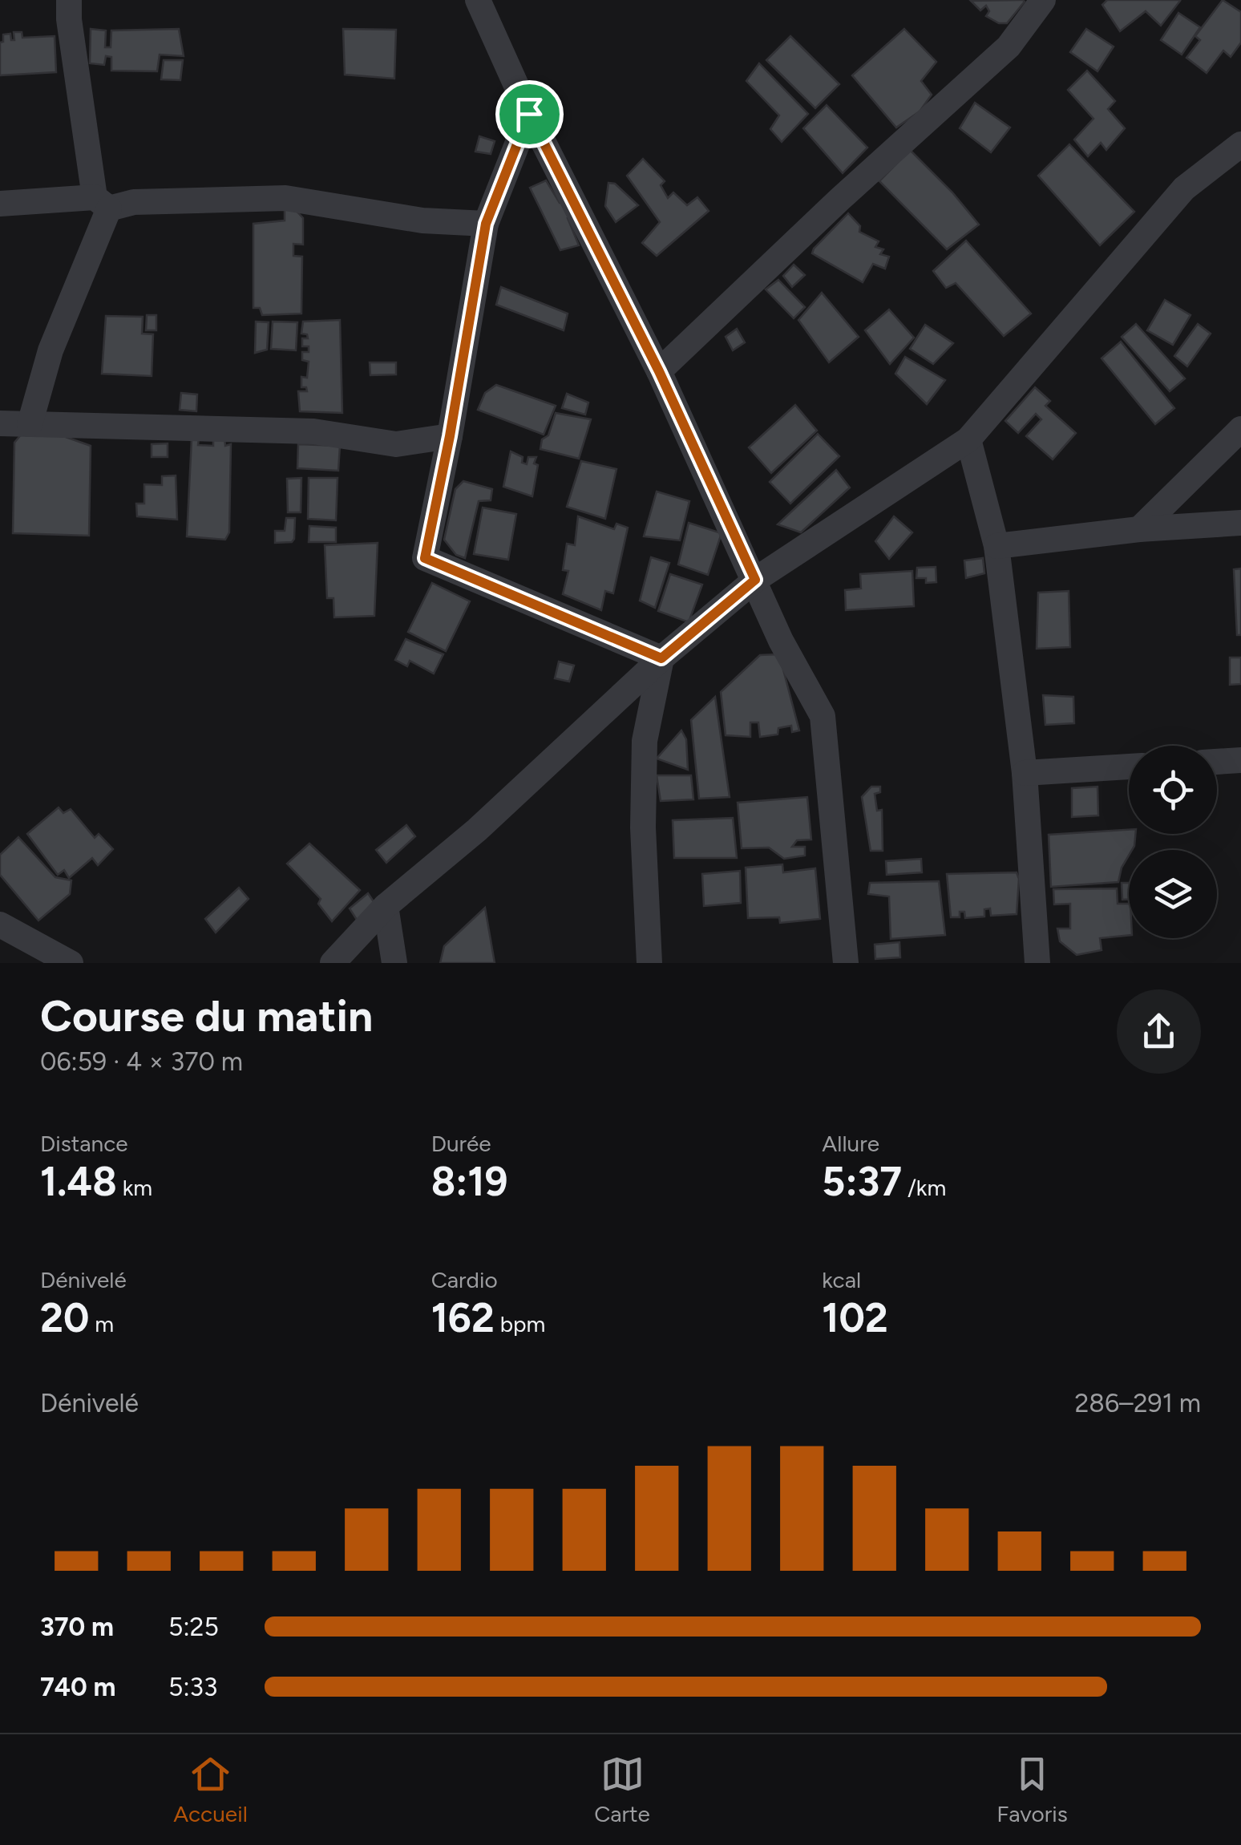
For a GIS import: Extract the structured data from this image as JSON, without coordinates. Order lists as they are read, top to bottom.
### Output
{
  "page": {
    "heading": ["Course du matin", "06:59 · 4 × 370 m"],
    "stats": [
      ["Distance", "1.48 km"],
      ["Durée", "8:19"],
      ["Allure", "5:37 /km"],
      ["Dénivelé", "20 m"],
      ["Cardio", "162 bpm"],
      ["kcal", "102"]
    ],
    "chart": ["Dénivelé", "286–291 m"],
    "list": [
      {
        "name": "370 m",
        "note": "5:25"
      },
      {
        "name": "740 m",
        "note": "5:33"
      }
    ],
    "tabs": ["Accueil", "Carte", "Favoris"]
  }
}
